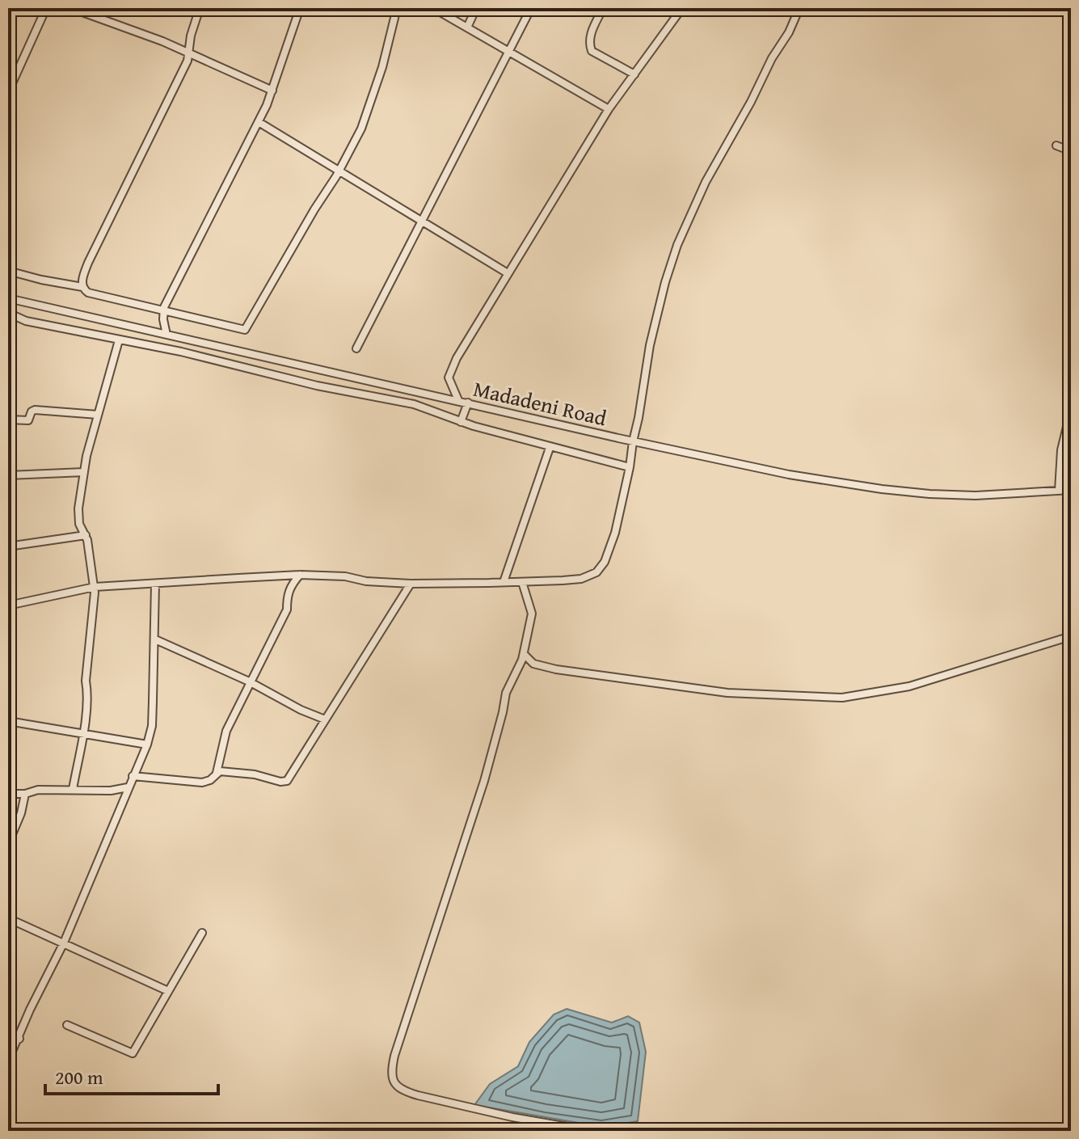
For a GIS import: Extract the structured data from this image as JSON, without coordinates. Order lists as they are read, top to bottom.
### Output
{
  "streets": {
    "street": ["Madadeni Road"]
  },
  "scale_bar": "200 m"
}
